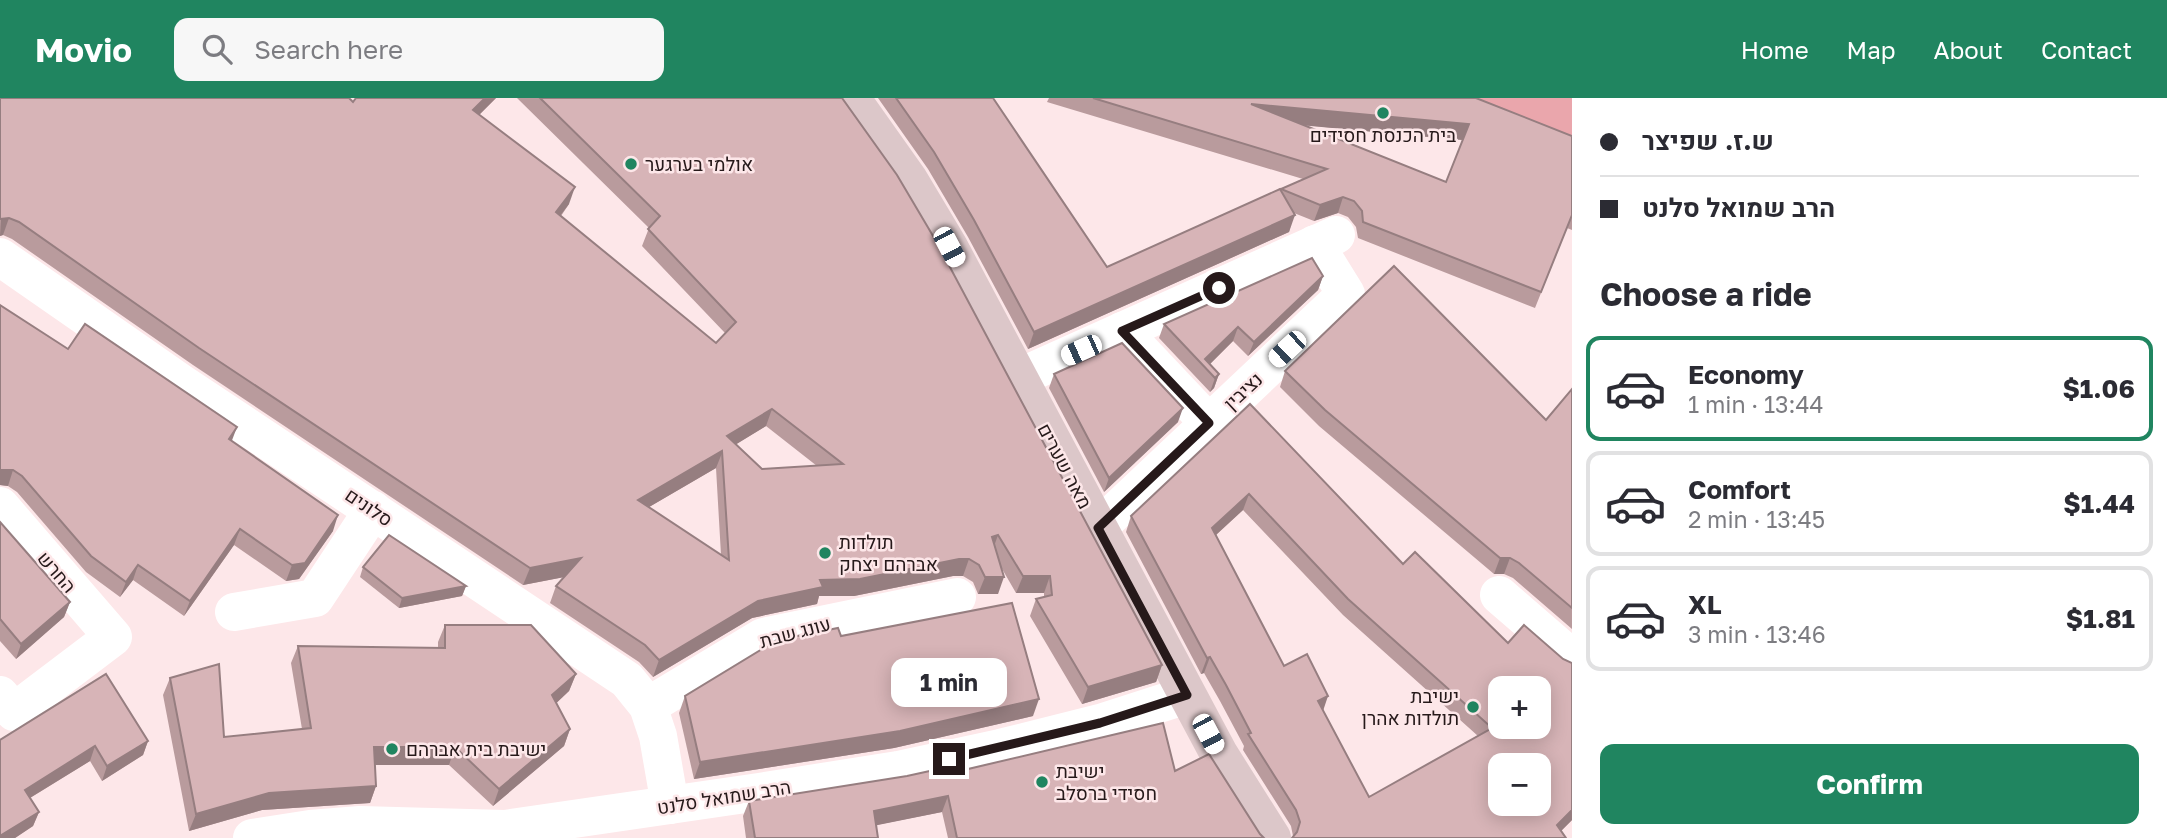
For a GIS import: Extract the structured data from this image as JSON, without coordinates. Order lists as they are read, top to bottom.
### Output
{
  "streets": {
    "street": [
      "נציבין",
      "מאה שערים",
      "סלונים",
      "החרש",
      "עונג שבת",
      "הרב שמואל סלנט"
    ]
  },
  "crossings": [
    ["נציבין", "מאה שערים"],
    ["מאה שערים", "הרב שמואל סלנט"],
    ["סלונים", "עונג שבת"],
    ["סלונים", "הרב שמואל סלנט"]
  ],
  "places": [
    "בית הכנסת חסידים",
    "אולמי בערגער",
    "תולדות אברהם יצחק",
    "ישיבת תולדות אהרן",
    "ישיבת בית אברהם",
    "ישיבת חסידי ברסלב"
  ],
  "page": {
    "header": "Movio",
    "search": "Search here",
    "nav": [
      "Home",
      "Map",
      "About",
      "Contact"
    ],
    "banner": ["ש.ז. שפיצר", "הרב שמואל סלנט"],
    "heading": "Choose a ride",
    "list": [
      {
        "name": "Economy",
        "note": "1 min · 13:44",
        "value": "$1.06"
      },
      {
        "name": "Comfort",
        "note": "2 min · 13:45",
        "value": "$1.44"
      },
      {
        "name": "XL",
        "note": "3 min · 13:46",
        "value": "$1.81"
      }
    ],
    "bubble": "1 min",
    "map_buttons": ["+", "−"],
    "buttons": "Confirm"
  }
}
